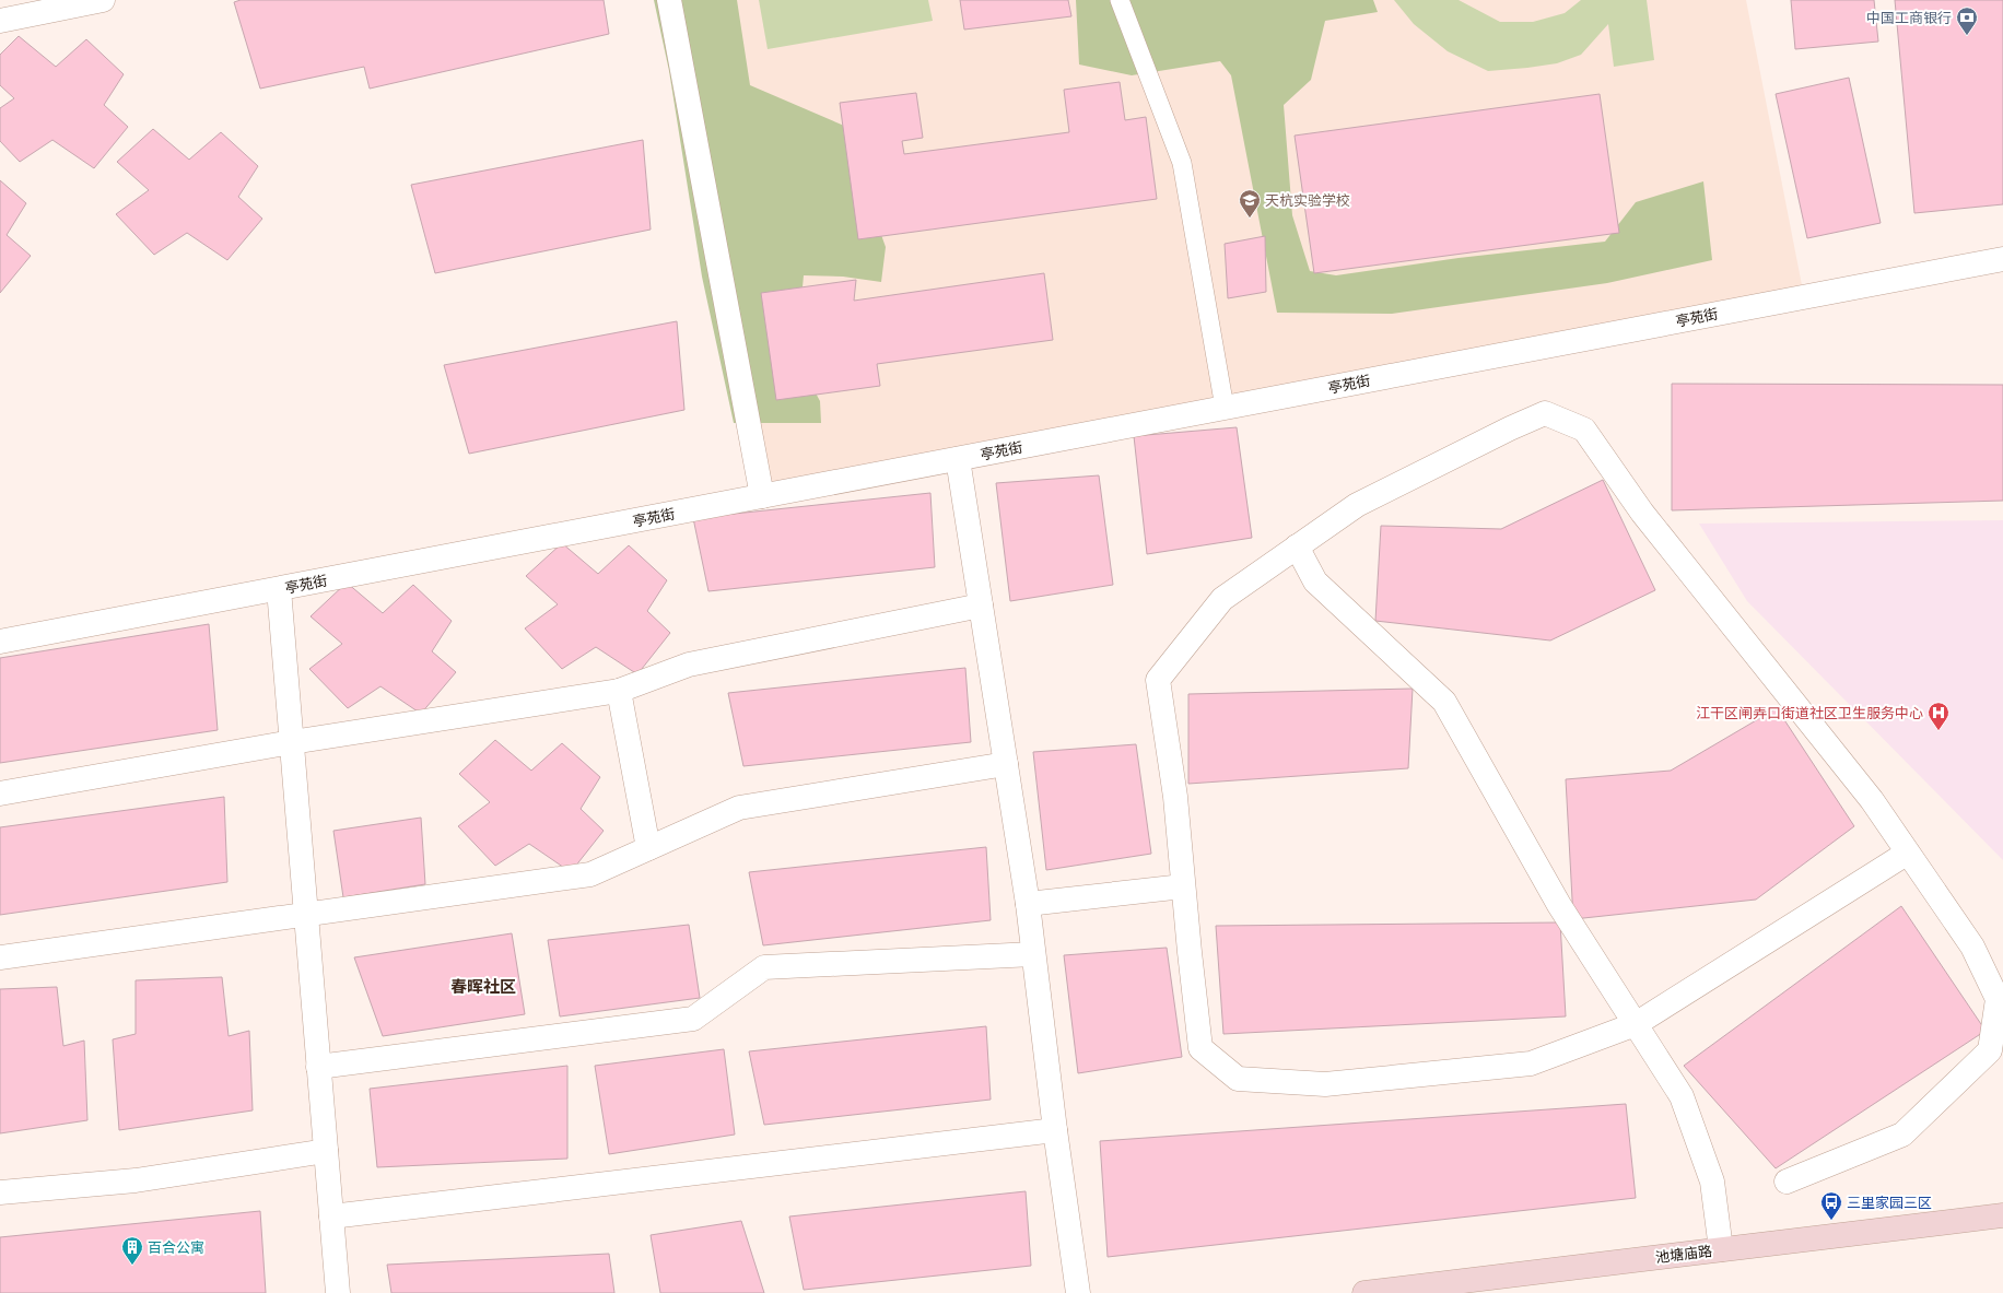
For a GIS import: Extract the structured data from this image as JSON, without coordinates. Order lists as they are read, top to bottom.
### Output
{
  "streets": {
    "street": ["亭苑街", "池塘庙路"]
  },
  "districts": ["春晖社区"],
  "places": {
    "bank": ["中国工商银行"],
    "school or university": ["天杭实验学校"],
    "hospital": ["江干区闸弄口街道社区卫生服务中心"],
    "bus stop": ["三里家园三区"],
    "building": ["百合公寓"]
  }
}
